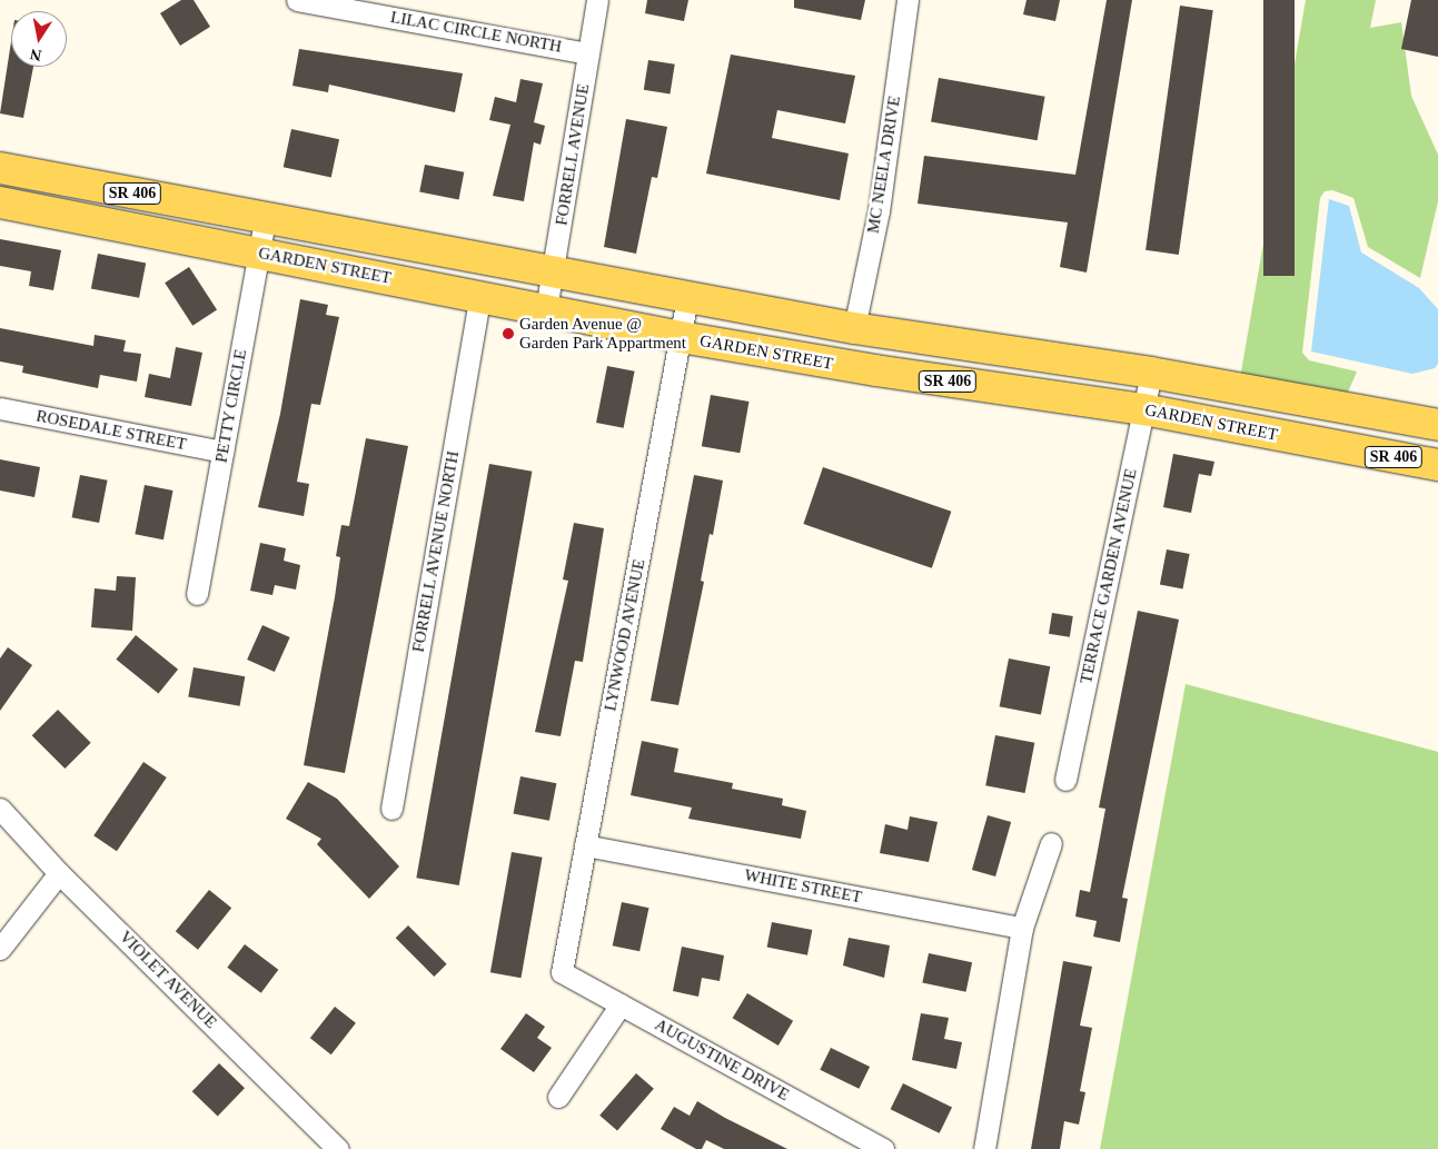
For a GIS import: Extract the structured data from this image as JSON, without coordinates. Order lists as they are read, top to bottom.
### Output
{
  "streets": {
    "main road": ["SR 406", "GARDEN STREET"],
    "street": [
      "LILAC CIRCLE NORTH",
      "FORRELL AVENUE",
      "MC NEELA DRIVE",
      "PETTY CIRCLE",
      "ROSEDALE STREET",
      "FORRELL AVENUE NORTH",
      "TERRACE GARDEN AVENUE",
      "LYNWOOD AVENUE",
      "WHITE STREET",
      "VIOLET AVENUE",
      "AUGUSTINE DRIVE"
    ]
  },
  "crossings": [
    ["LILAC CIRCLE NORTH", "FORRELL AVENUE"],
    ["FORRELL AVENUE", "GARDEN STREET"],
    ["MC NEELA DRIVE", "GARDEN STREET"],
    ["GARDEN STREET", "PETTY CIRCLE"],
    ["GARDEN STREET", "FORRELL AVENUE NORTH"],
    ["GARDEN STREET", "TERRACE GARDEN AVENUE"],
    ["GARDEN STREET", "LYNWOOD AVENUE"],
    ["PETTY CIRCLE", "ROSEDALE STREET"],
    ["LYNWOOD AVENUE", "WHITE STREET"],
    ["LYNWOOD AVENUE", "AUGUSTINE DRIVE"]
  ],
  "places": ["Garden Avenue @ Garden Park Appartment"],
  "north": "bottom"
}
